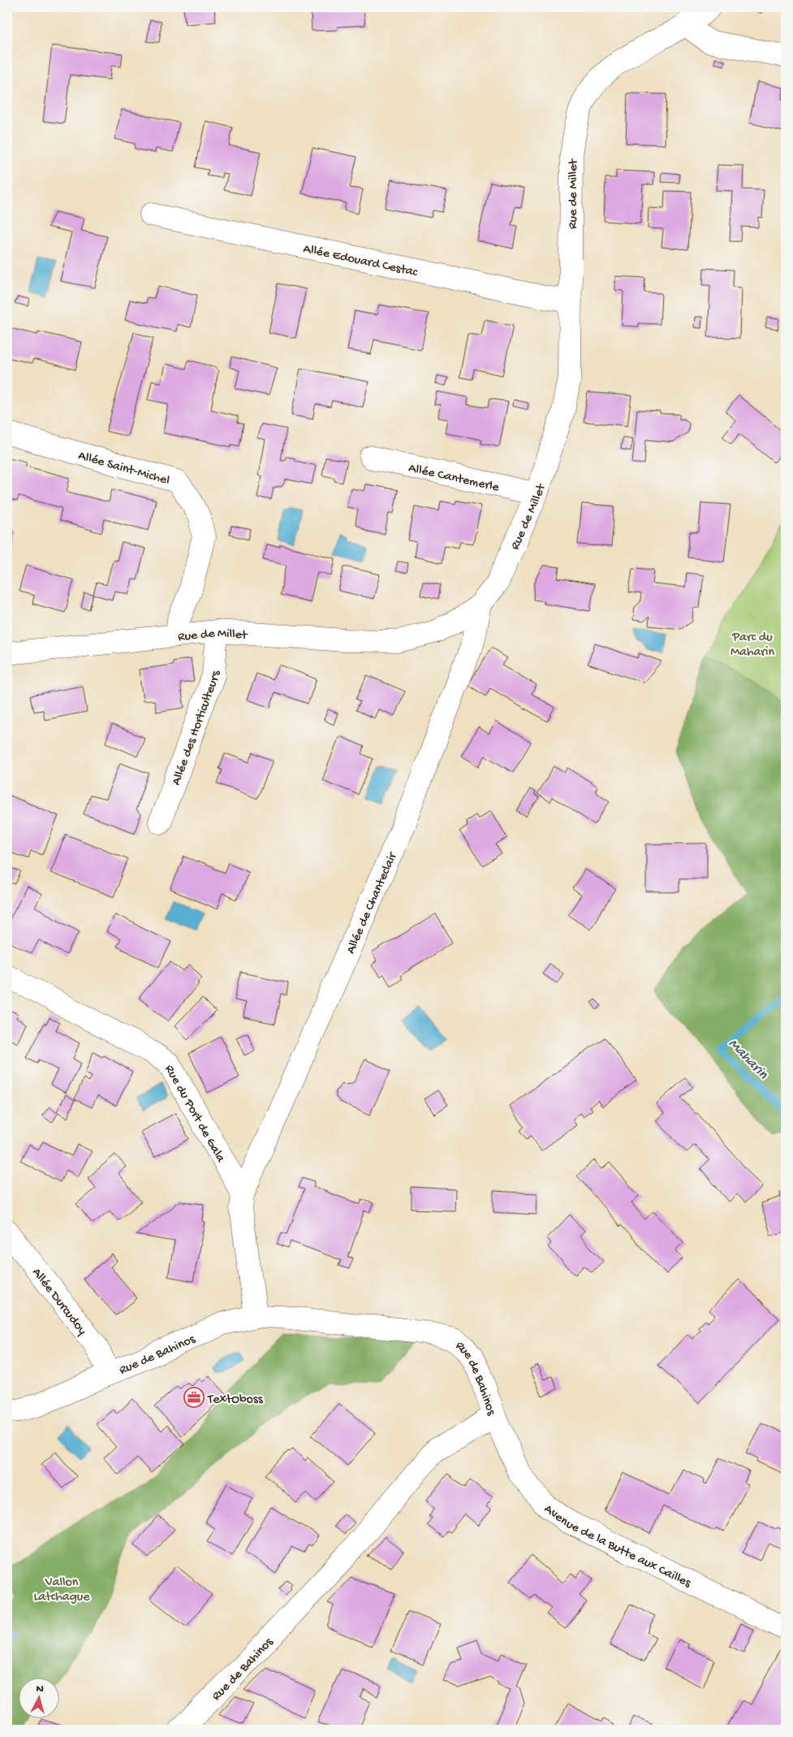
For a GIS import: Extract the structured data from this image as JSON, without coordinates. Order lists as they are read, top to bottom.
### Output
{
  "streets": {
    "street": [
      "Rue de Millet",
      "Allée Edouard Cestac",
      "Allée Saint-Michel",
      "Allée Cantemerle",
      "Allée des Horticulteurs",
      "Allée de Chanteclair",
      "Rue du Port de Gala",
      "Allée Durcudoy",
      "Rue de Bahinos",
      "Avenue de la Butte aux Cailles"
    ]
  },
  "crossings": [
    ["Rue de Millet", "Allée Edouard Cestac"],
    ["Rue de Millet", "Allée Saint-Michel"],
    ["Rue de Millet", "Allée Cantemerle"],
    ["Rue de Millet", "Allée des Horticulteurs"],
    ["Rue de Millet", "Allée de Chanteclair"],
    ["Allée de Chanteclair", "Rue du Port de Gala"],
    ["Allée Durcudoy", "Rue de Bahinos"],
    ["Rue de Bahinos", "Avenue de la Butte aux Cailles"]
  ],
  "water": ["Maharin"],
  "parks": ["Parc du Maharin", "Vallon Latchague"],
  "places": {
    "office": ["TextOboss"]
  },
  "north": "top"
}
